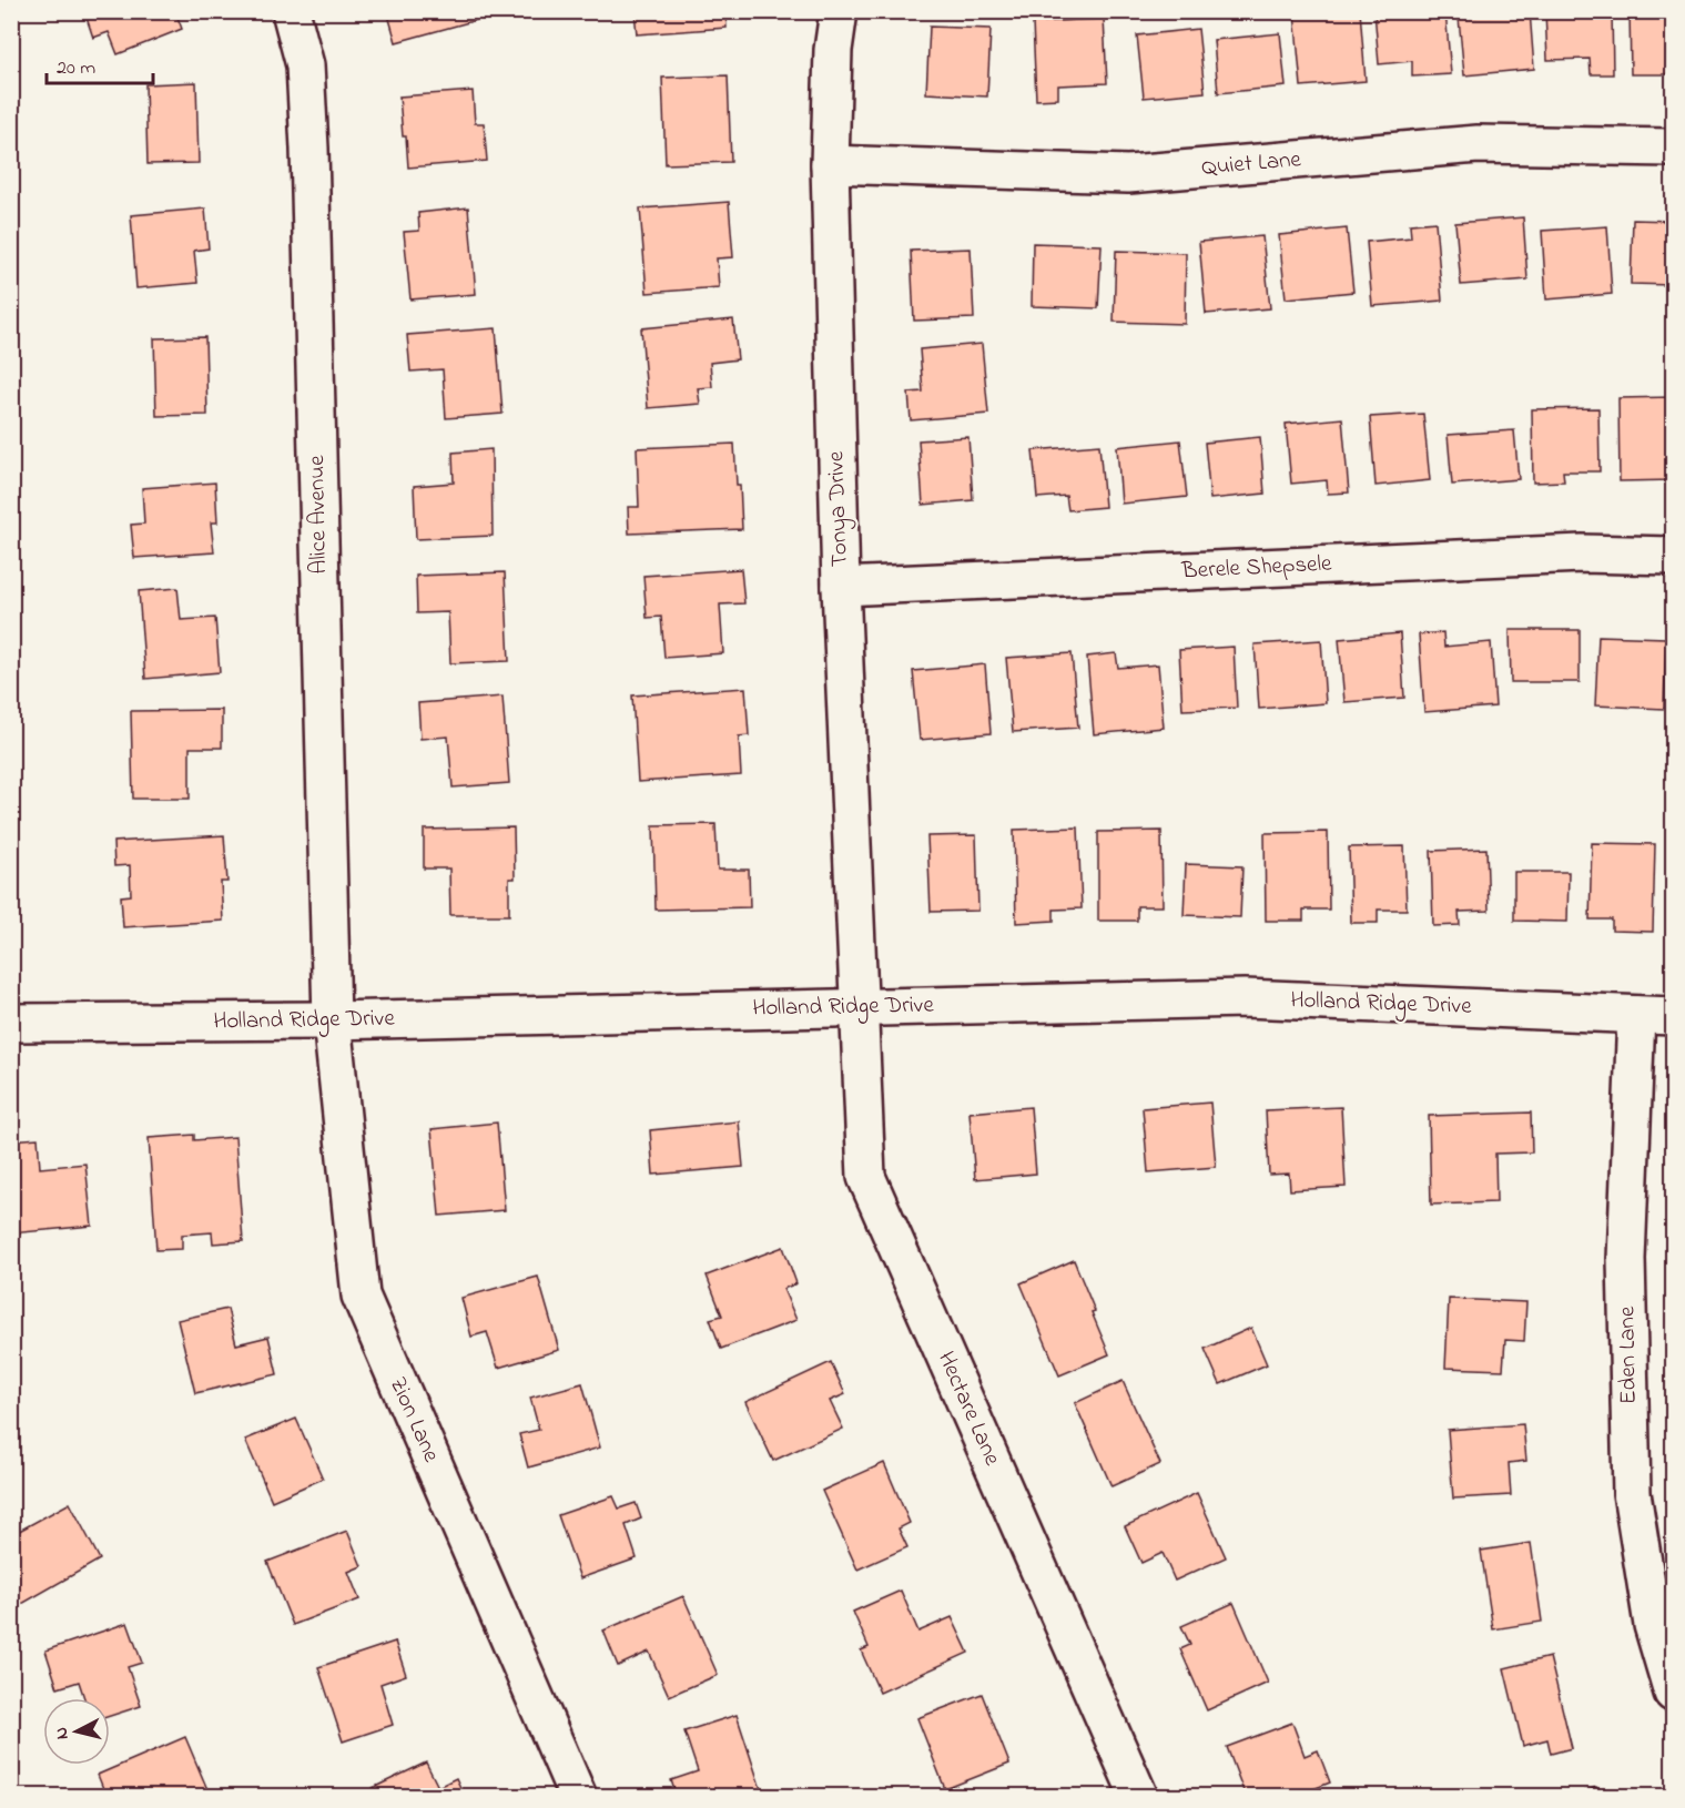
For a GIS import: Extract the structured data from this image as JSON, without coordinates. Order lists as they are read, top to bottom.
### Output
{
  "streets": {
    "street": [
      "Quiet Lane",
      "Tonya Drive",
      "Alice Avenue",
      "Berele Shepsele",
      "Holland Ridge Drive",
      "Eden Lane",
      "Hectare Lane",
      "Zion Lane"
    ]
  },
  "crossings": [
    ["Quiet Lane", "Tonya Drive"],
    ["Tonya Drive", "Berele Shepsele"],
    ["Tonya Drive", "Holland Ridge Drive"],
    ["Tonya Drive", "Hectare Lane"],
    ["Alice Avenue", "Holland Ridge Drive"],
    ["Alice Avenue", "Zion Lane"],
    ["Holland Ridge Drive", "Eden Lane"],
    ["Holland Ridge Drive", "Hectare Lane"],
    ["Holland Ridge Drive", "Zion Lane"]
  ],
  "scale_bar": "20 m",
  "north": "left"
}
